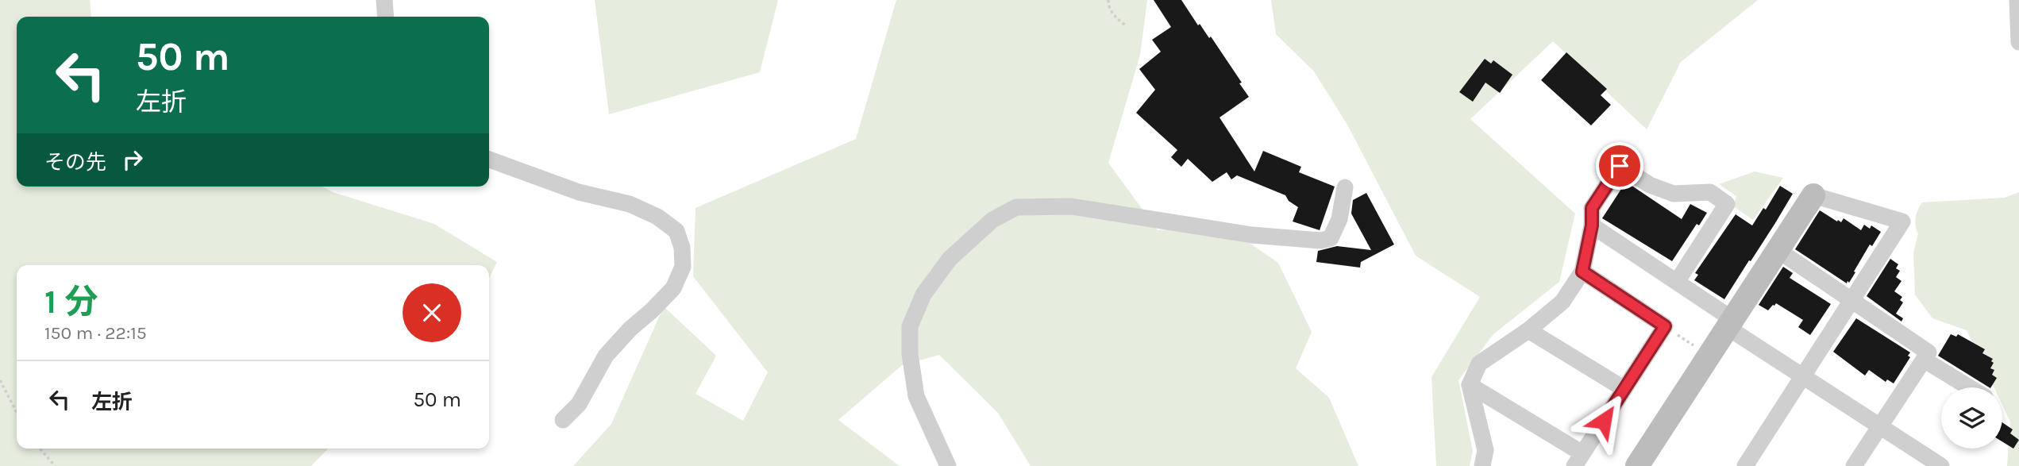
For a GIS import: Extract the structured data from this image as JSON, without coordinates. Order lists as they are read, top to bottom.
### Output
{
  "page": {
    "turn": ["50 m", "左折"],
    "then": "その先",
    "heading": ["1 分", "150 m · 22:15"],
    "list": [
      {
        "name": "左折",
        "value": "50 m"
      }
    ]
  }
}
